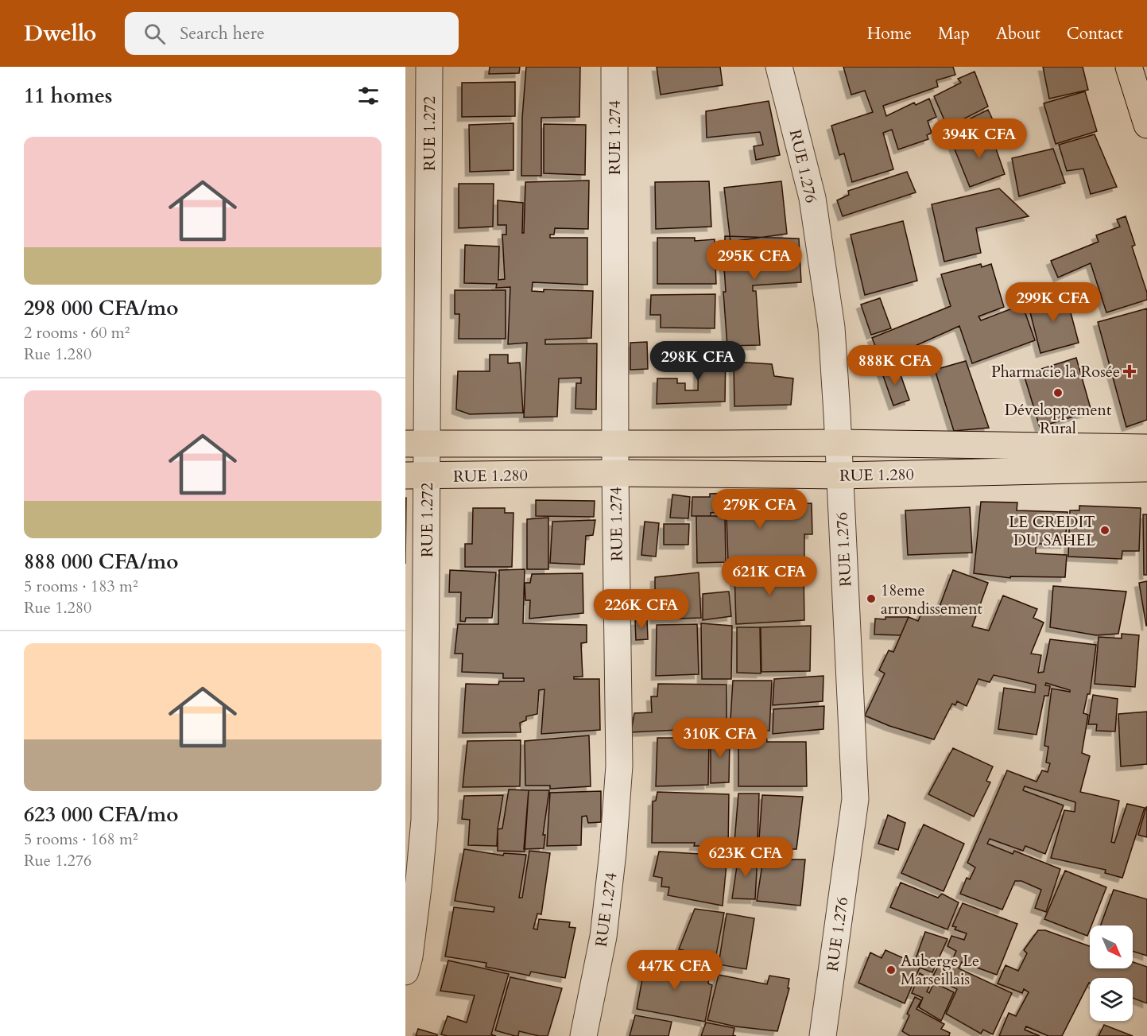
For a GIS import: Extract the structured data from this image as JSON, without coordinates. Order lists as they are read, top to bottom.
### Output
{
  "streets": {
    "main road": ["RUE 1.280"],
    "street": ["RUE 1.272", "RUE 1.274", "RUE 1.276"]
  },
  "crossings": [
    ["RUE 1.272", "RUE 1.280"],
    ["RUE 1.274", "RUE 1.280"],
    ["RUE 1.276", "RUE 1.280"]
  ],
  "places": {
    "health": ["Pharmacie la Rosée"],
    "other": [
      "Développement Rural",
      "LE CREDIT DU SAHEL",
      "18eme arrondissement",
      "Auberge Le Marseillais"
    ]
  },
  "north": "bottom right",
  "page": {
    "header": "Dwello",
    "search": "Search here",
    "nav": [
      "Home",
      "Map",
      "About",
      "Contact"
    ],
    "heading": "11 homes",
    "price": [
      "394K CFA",
      "295K CFA",
      "299K CFA",
      "298K CFA",
      "888K CFA",
      "279K CFA",
      "621K CFA",
      "226K CFA",
      "310K CFA",
      "623K CFA",
      "447K CFA"
    ],
    "list": [
      {
        "name": "298 000 CFA/mo",
        "note": "2 rooms · 60 m² · Rue 1.280"
      },
      {
        "name": "888 000 CFA/mo",
        "note": "5 rooms · 183 m² · Rue 1.280"
      },
      {
        "name": "623 000 CFA/mo",
        "note": "5 rooms · 168 m² · Rue 1.276"
      }
    ]
  }
}
